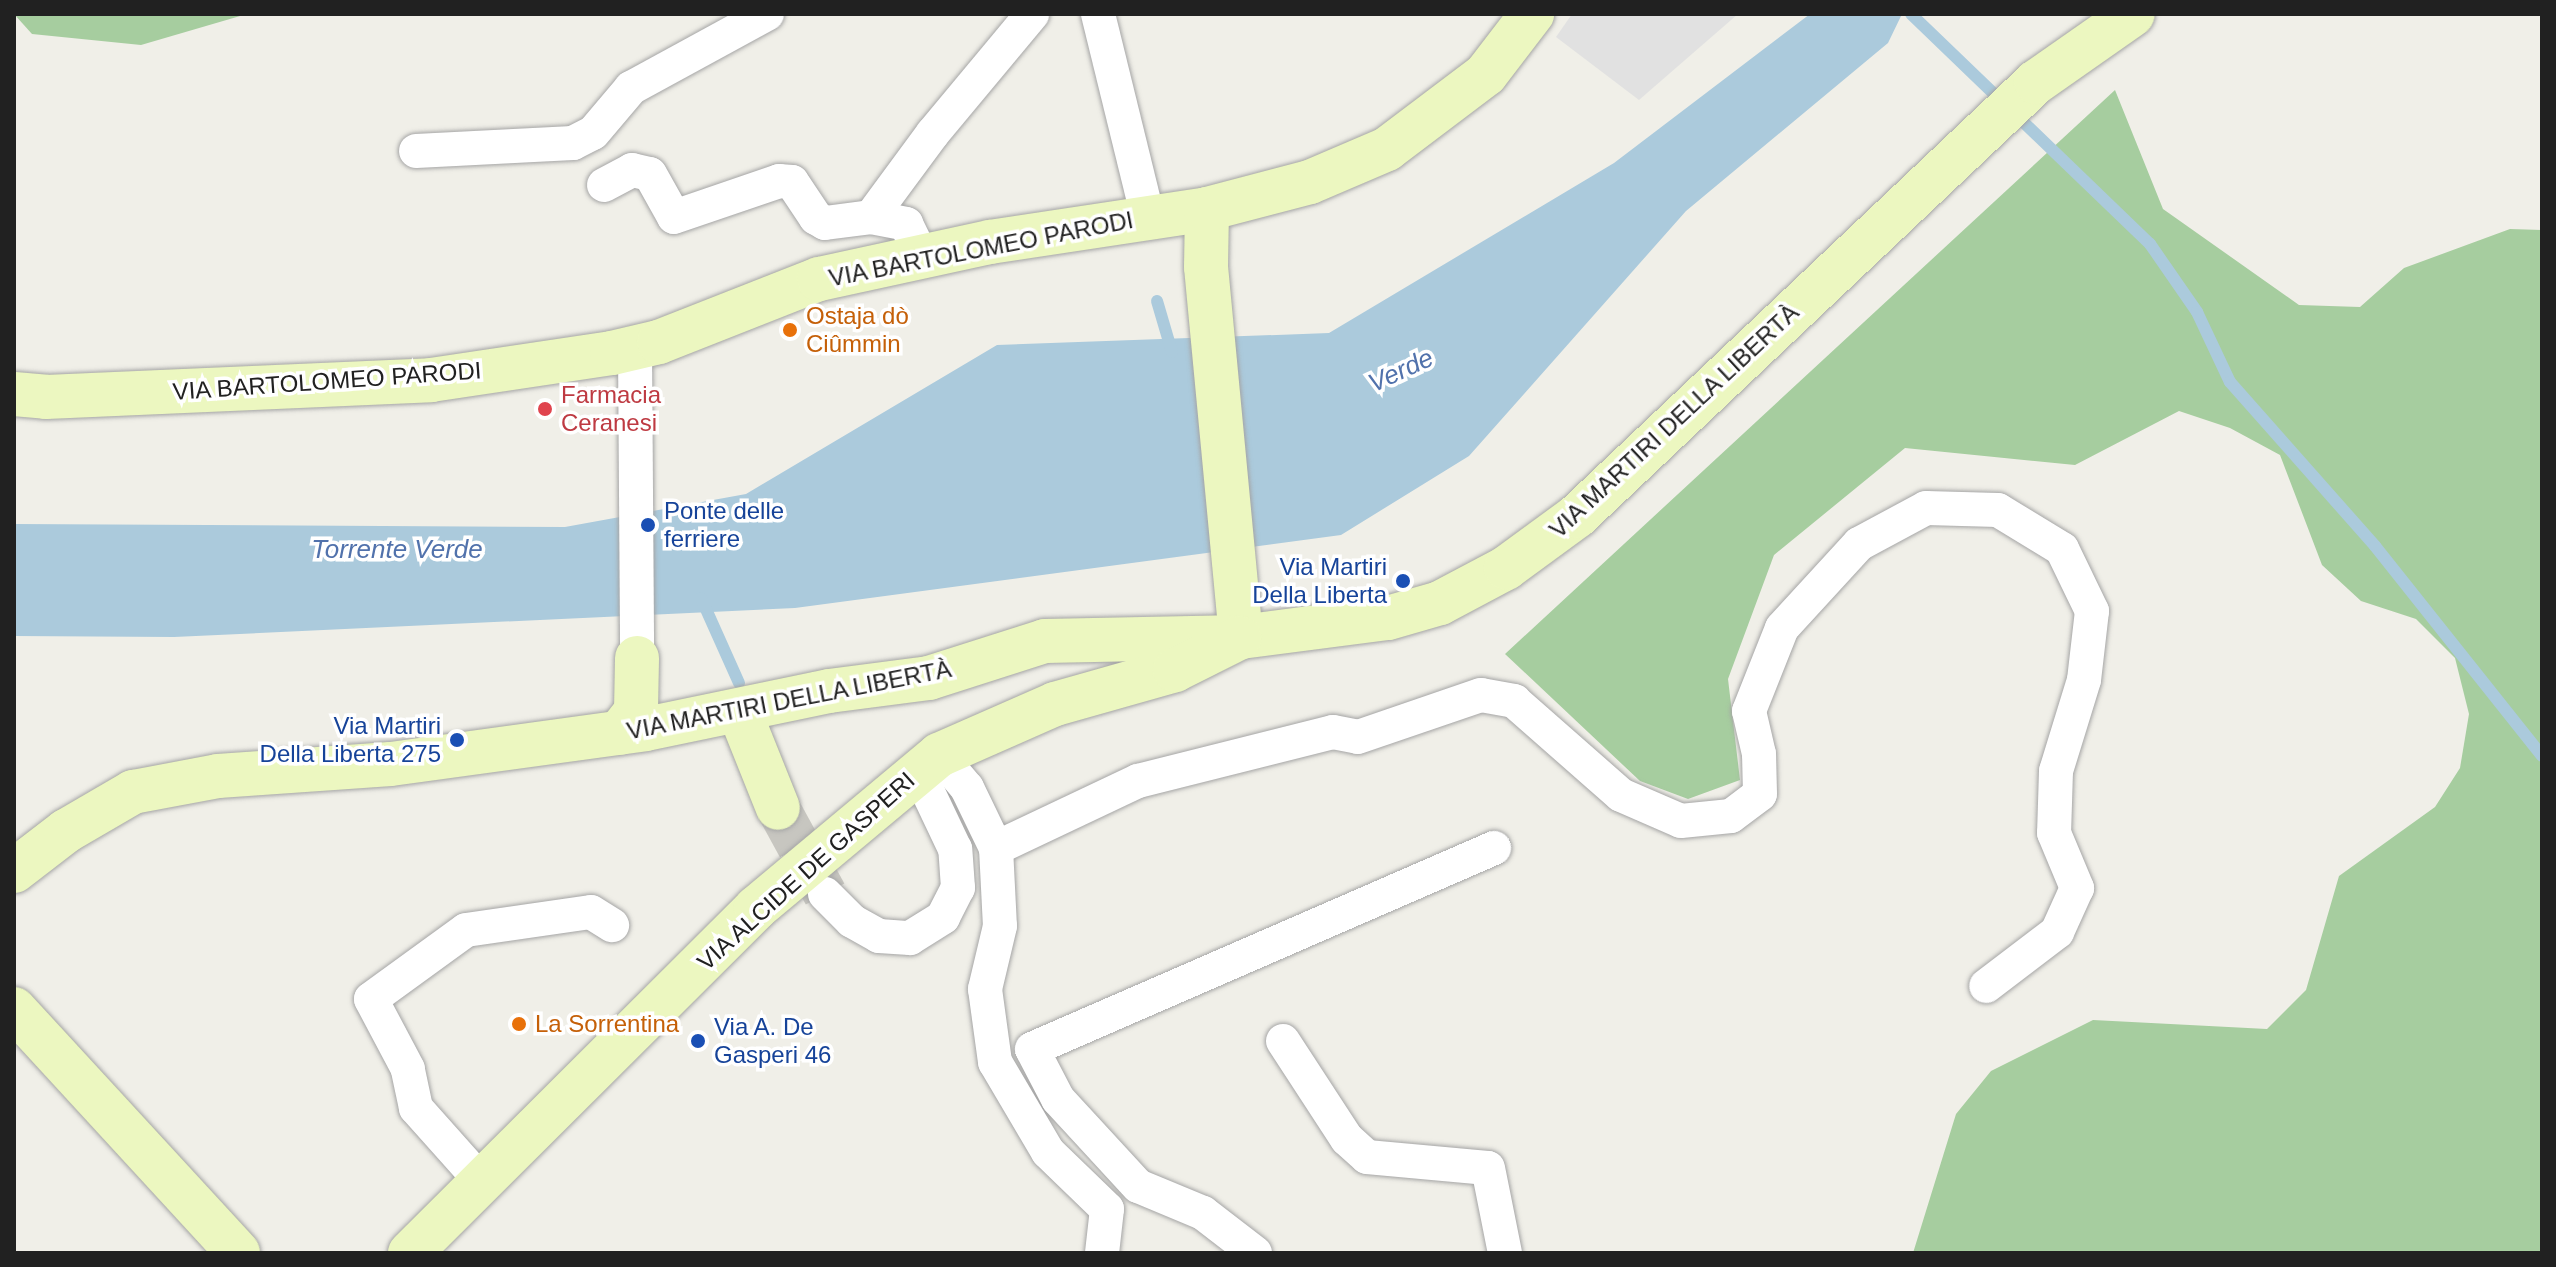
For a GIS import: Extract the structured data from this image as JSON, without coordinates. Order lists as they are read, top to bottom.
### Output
{
  "streets": {
    "main road": ["VIA BARTOLOMEO PARODI", "VIA MARTIRI DELLA LIBERTÀ", "VIA ALCIDE DE GASPERI"]
  },
  "crossings": [
    ["VIA MARTIRI DELLA LIBERTÀ", "VIA ALCIDE DE GASPERI"]
  ],
  "water": ["Verde", "Torrente Verde"],
  "places": [
    "Ostaja dò Ciûmmin",
    "Farmacia Ceranesi",
    "Ponte delle ferriere",
    "Via Martiri Della Liberta",
    "Via Martiri Della Liberta 275",
    "La Sorrentina",
    "Via A. De Gasperi 46"
  ]
}
